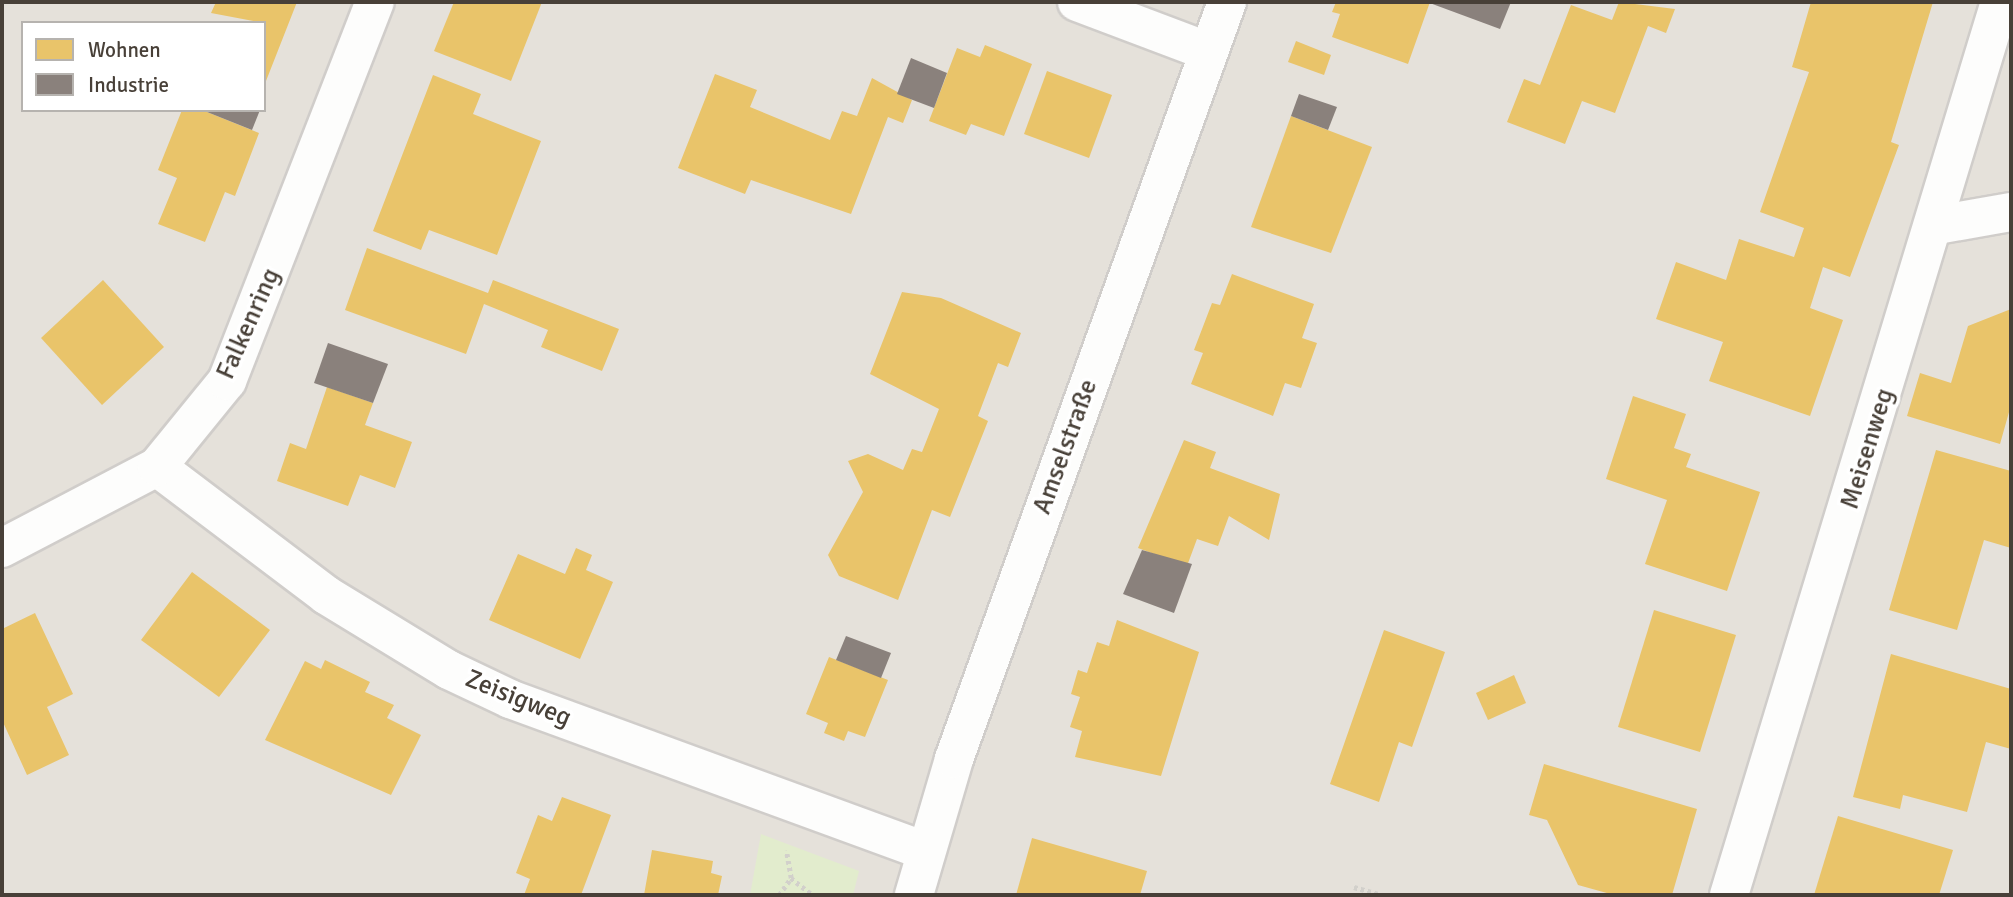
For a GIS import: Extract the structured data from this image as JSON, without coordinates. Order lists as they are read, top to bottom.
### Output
{
  "streets": {
    "street": [
      "Falkenring",
      "Amselstraße",
      "Meisenweg",
      "Zeisigweg"
    ]
  },
  "crossings": [
    ["Falkenring", "Zeisigweg"],
    ["Amselstraße", "Zeisigweg"]
  ],
  "legend": ["Wohnen", "Industrie"]
}
